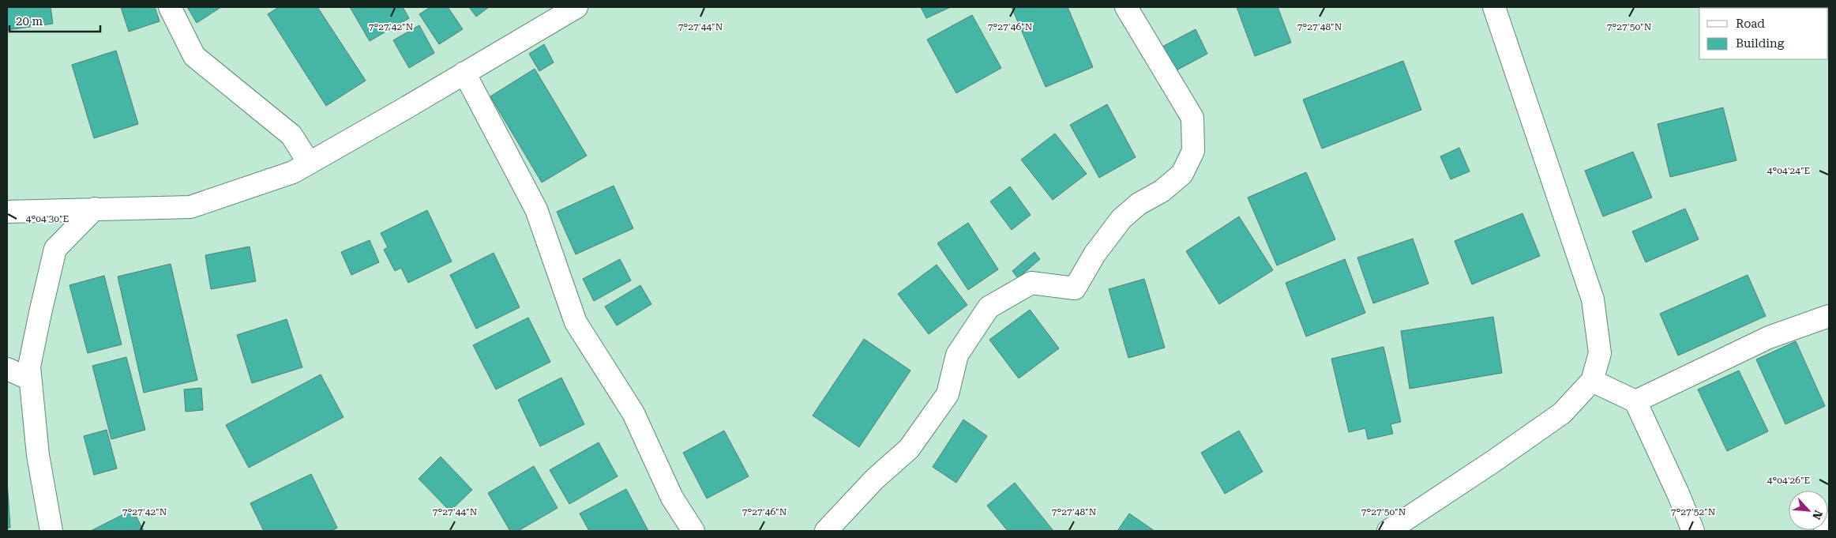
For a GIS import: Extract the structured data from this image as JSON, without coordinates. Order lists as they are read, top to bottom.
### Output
{
  "legend": ["Road", "Building"],
  "scale_bar": "20 m",
  "north": "bottom right",
  "coordinates": [
    "7°27'42\"N",
    "7°27'44\"N",
    "7°27'46\"N",
    "7°27'48\"N",
    "7°27'50\"N",
    "4°04'24\"E",
    "4°04'30\"E",
    "4°04'26\"E",
    "7°27'52\"N"
  ]
}
